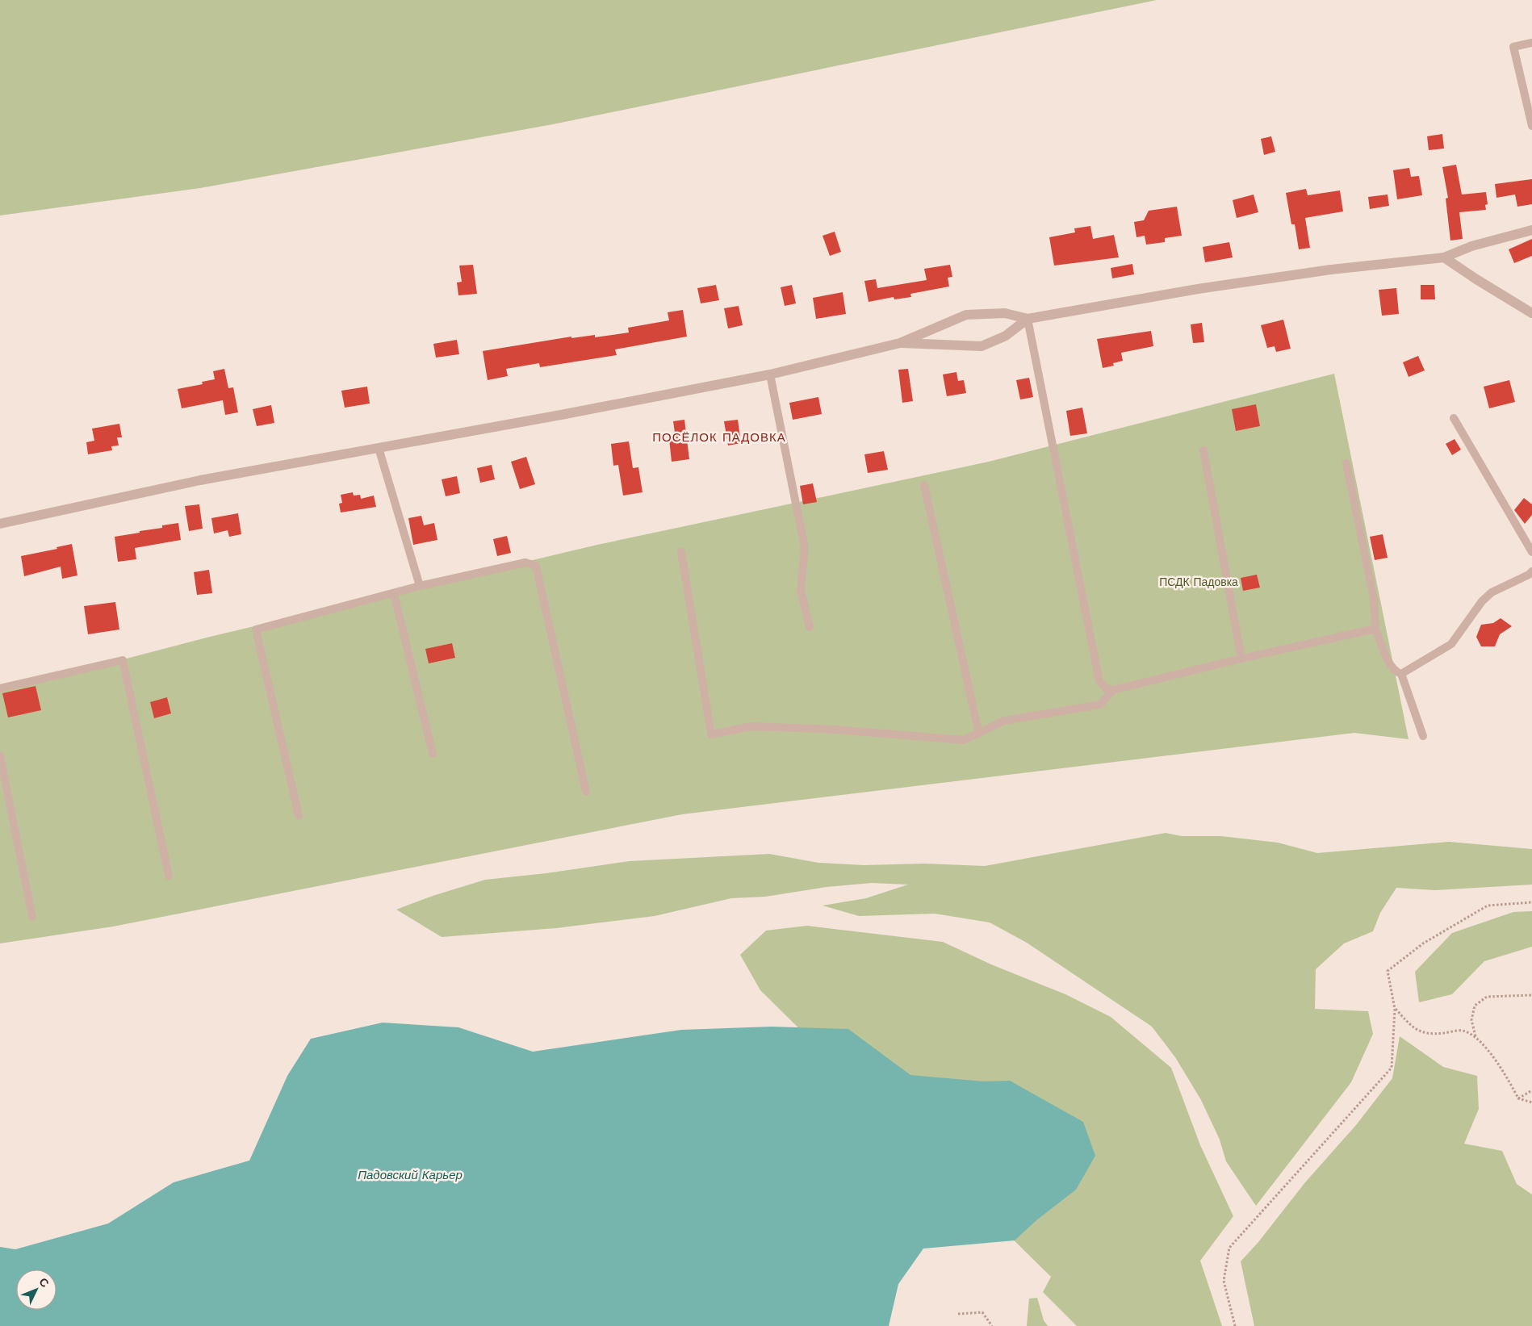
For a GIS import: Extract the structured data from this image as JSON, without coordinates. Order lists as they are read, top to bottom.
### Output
{
  "districts": ["ПОСЁЛОК ПАДОВКА"],
  "water": ["Падовский Карьер"],
  "parks": ["ПСДК Падовка"],
  "north": "top right"
}
